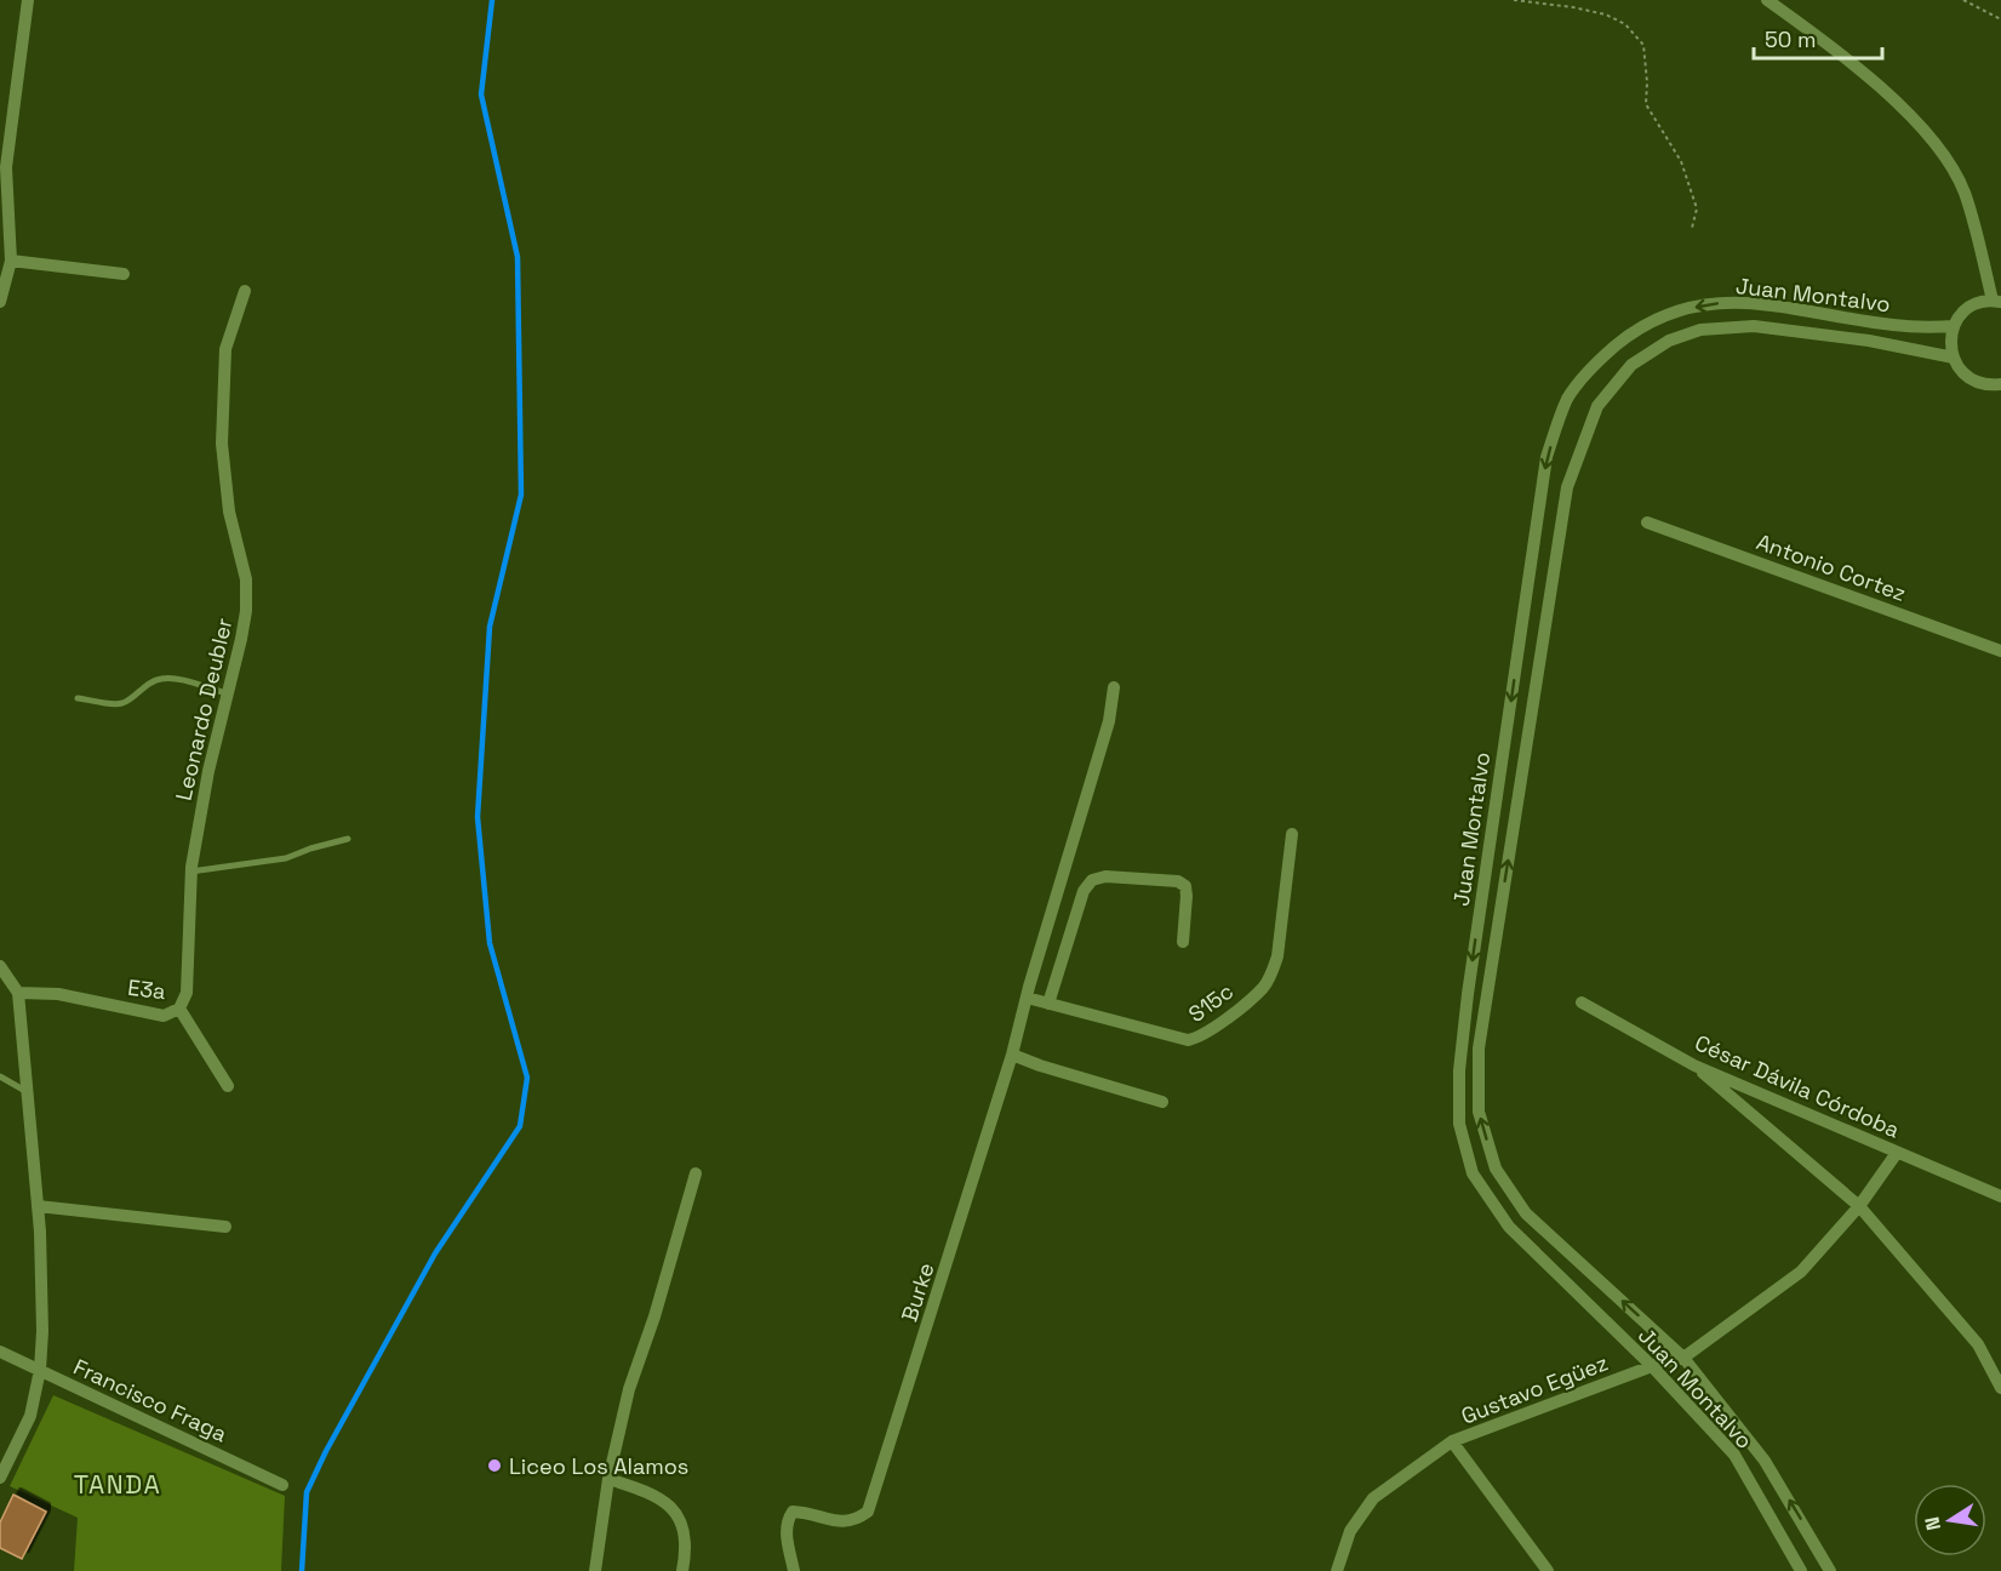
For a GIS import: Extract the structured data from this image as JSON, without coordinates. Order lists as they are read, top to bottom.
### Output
{
  "streets": {
    "street": [
      "Juan Montalvo",
      "Antonio Cortez",
      "Leonardo Deubler",
      "E3a",
      "S15c",
      "César Dávila Córdoba",
      "Burke",
      "Gustavo Egüez",
      "Francisco Fraga"
    ]
  },
  "crossings": [
    ["Juan Montalvo", "Gustavo Egüez"],
    ["Leonardo Deubler", "E3a"],
    ["S15c", "Burke"],
    ["César Dávila Córdoba", "Gustavo Egüez"]
  ],
  "districts": ["TANDA"],
  "places": ["Liceo Los Alamos"],
  "scale_bar": "50 m",
  "north": "left"
}
